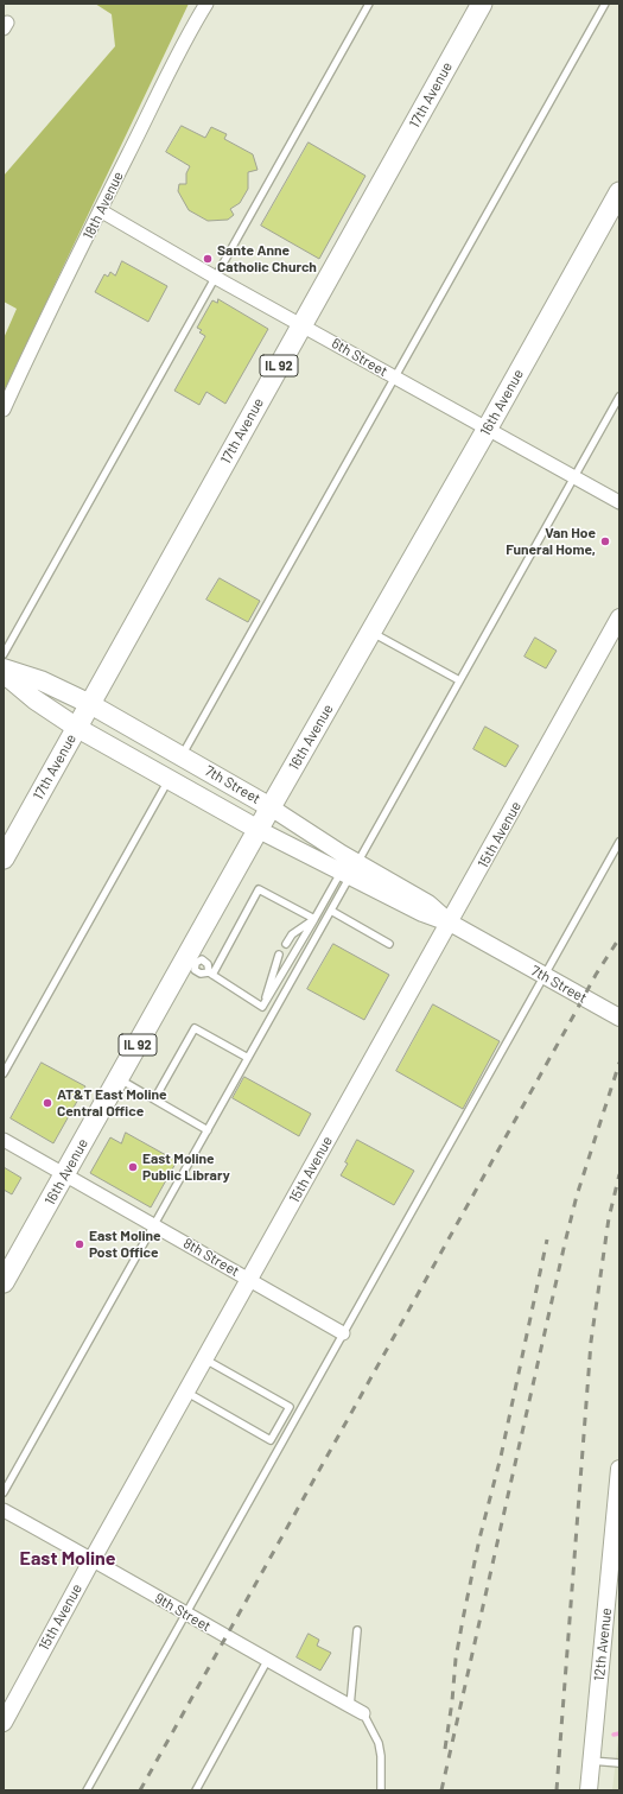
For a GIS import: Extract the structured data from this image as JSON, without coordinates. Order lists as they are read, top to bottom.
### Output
{
  "streets": {
    "main road": [
      "17th Avenue",
      "IL 92",
      "16th Avenue",
      "7th Street"
    ],
    "street": [
      "18th Avenue",
      "6th Street",
      "15th Avenue",
      "8th Street",
      "9th Street",
      "12th Avenue"
    ]
  },
  "crossings": [
    ["17th Avenue", "6th Street"],
    ["17th Avenue", "7th Street"],
    ["18th Avenue", "6th Street"],
    ["6th Street", "16th Avenue"],
    ["16th Avenue", "7th Street"],
    ["16th Avenue", "8th Street"],
    ["7th Street", "15th Avenue"],
    ["15th Avenue", "8th Street"],
    ["15th Avenue", "9th Street"]
  ],
  "districts": ["East Moline"],
  "places": [
    "Sante Anne Catholic Church",
    "Van Hoe Funeral Home,",
    "AT&T East Moline Central Office",
    "East Moline Public Library",
    "East Moline Post Office"
  ]
}
